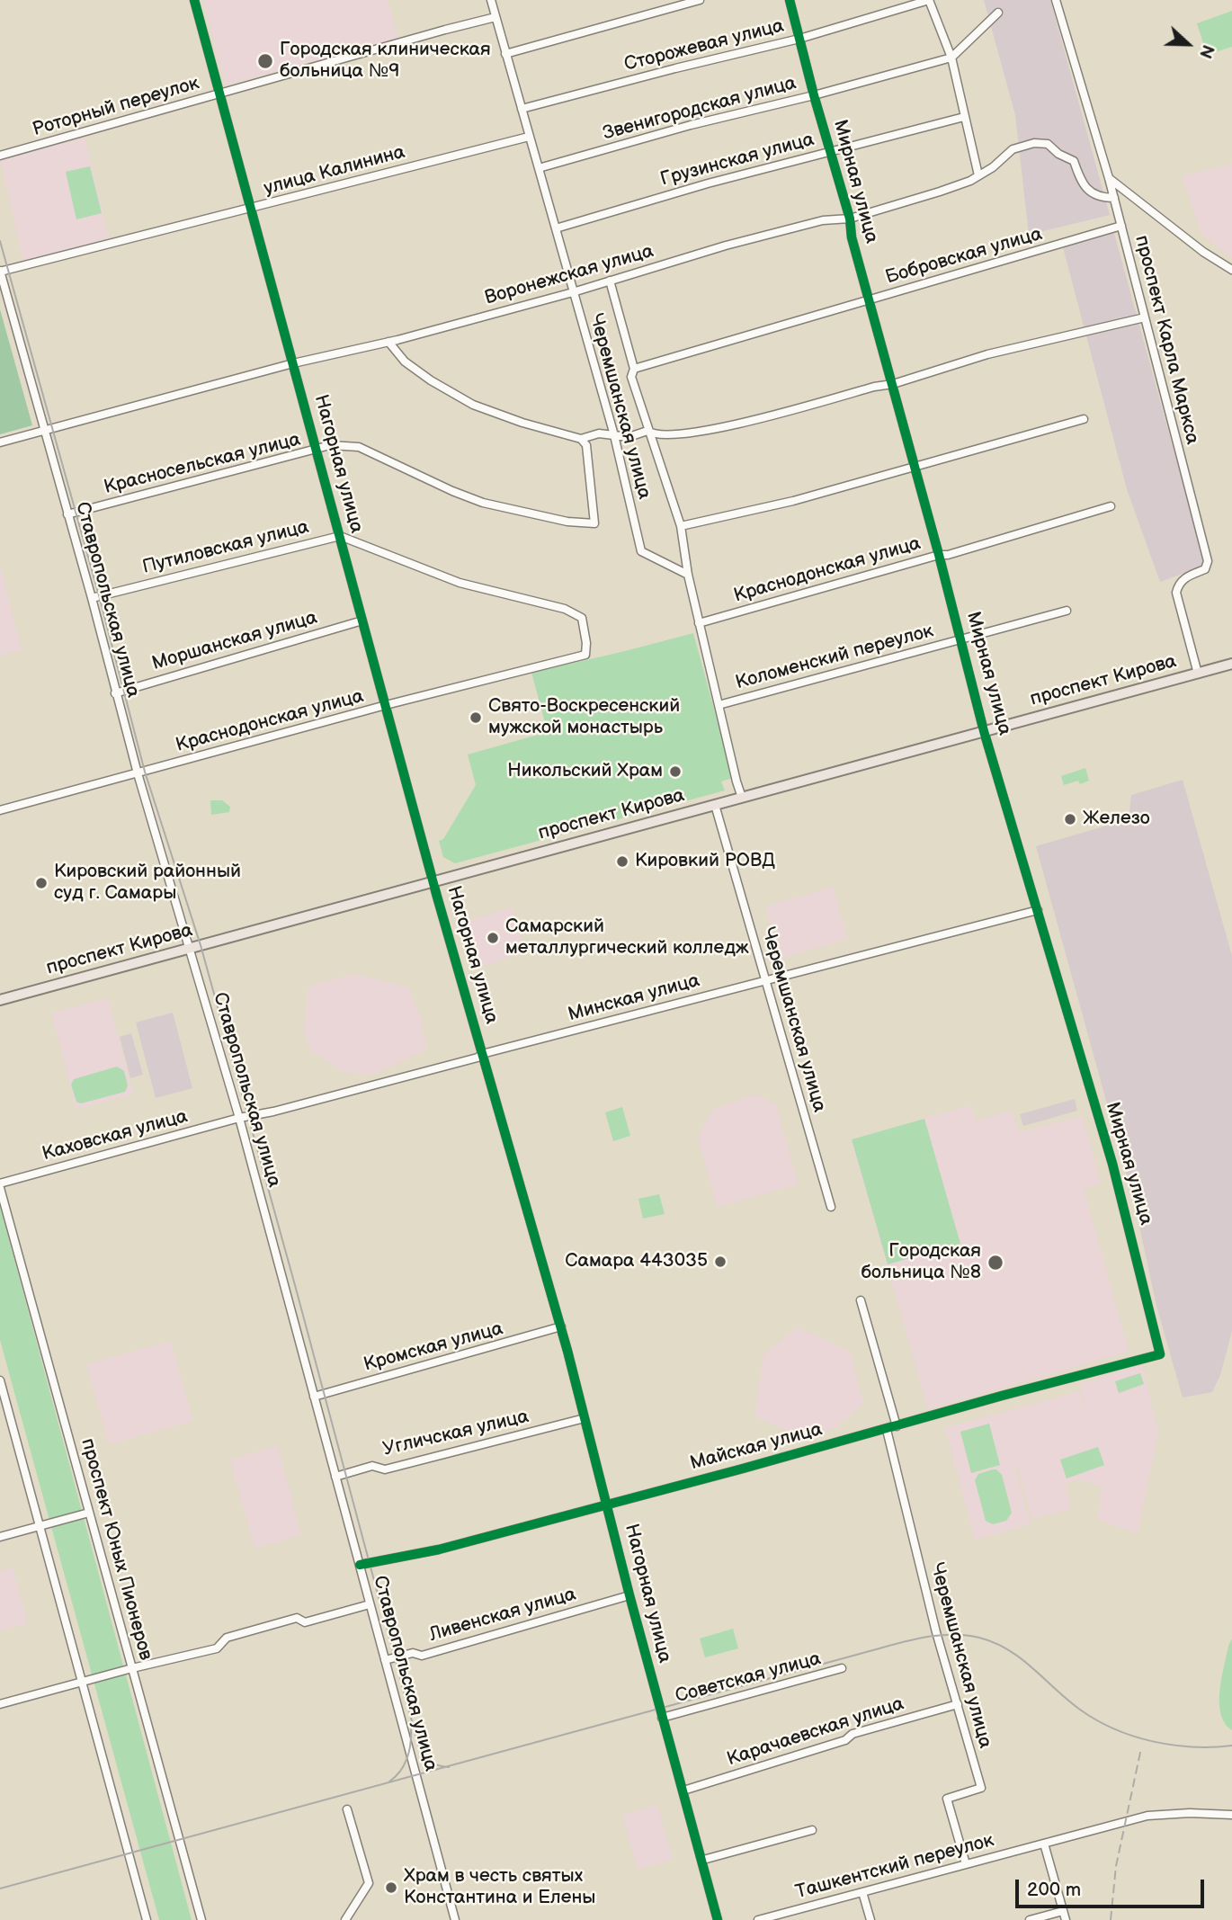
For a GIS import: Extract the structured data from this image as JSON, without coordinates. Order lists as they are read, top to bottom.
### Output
{
  "streets": {
    "main road": ["проспект Кирова"],
    "street": [
      "Сторожевая улица",
      "Роторный переулок",
      "Звенигородская улица",
      "Грузинская улица",
      "улица Калинина",
      "Мирная улица",
      "Бобровская улица",
      "Воронежская улица",
      "проспект Карла Маркса",
      "Черемшанская улица",
      "Красносельская улица",
      "Нагорная улица",
      "Путиловская улица",
      "Краснодонская улица",
      "Ставропольская улица",
      "Моршанская улица",
      "Коломенский переулок",
      "Минская улица",
      "Каховская улица",
      "Кромская улица",
      "Угличская улица",
      "Майская улица",
      "проспект Юных Пионеров",
      "Ливенская улица",
      "Советская улица",
      "Карачаевская улица",
      "Ташкентский переулок"
    ]
  },
  "crossings": [
    ["Сторожевая улица", "Мирная улица"],
    ["Сторожевая улица", "Черемшанская улица"],
    ["Роторный переулок", "Черемшанская улица"],
    ["Роторный переулок", "Нагорная улица"],
    ["Звенигородская улица", "Мирная улица"],
    ["Звенигородская улица", "Черемшанская улица"],
    ["Грузинская улица", "Мирная улица"],
    ["Грузинская улица", "Черемшанская улица"],
    ["улица Калинина", "Черемшанская улица"],
    ["улица Калинина", "Нагорная улица"],
    ["улица Калинина", "Ставропольская улица"],
    ["Мирная улица", "Бобровская улица"],
    ["Мирная улица", "Воронежская улица"],
    ["Мирная улица", "Краснодонская улица"],
    ["Мирная улица", "Коломенский переулок"],
    ["Мирная улица", "проспект Кирова"],
    ["Мирная улица", "Минская улица"],
    ["Мирная улица", "Майская улица"],
    ["Бобровская улица", "проспект Карла Маркса"],
    ["Воронежская улица", "проспект Карла Маркса"],
    ["Воронежская улица", "Черемшанская улица"],
    ["Воронежская улица", "Нагорная улица"],
    ["Воронежская улица", "Ставропольская улица"],
    ["проспект Карла Маркса", "проспект Кирова"],
    ["Черемшанская улица", "проспект Кирова"],
    ["Черемшанская улица", "Минская улица"],
    ["Черемшанская улица", "Майская улица"],
    ["Черемшанская улица", "Карачаевская улица"],
    ["Черемшанская улица", "Ташкентский переулок"],
    ["Красносельская улица", "Нагорная улица"],
    ["Красносельская улица", "Ставропольская улица"],
    ["Нагорная улица", "Путиловская улица"],
    ["Нагорная улица", "Краснодонская улица"],
    ["Нагорная улица", "Моршанская улица"],
    ["Нагорная улица", "проспект Кирова"],
    ["Нагорная улица", "Минская улица"],
    ["Нагорная улица", "Кромская улица"],
    ["Нагорная улица", "Угличская улица"],
    ["Нагорная улица", "Майская улица"],
    ["Нагорная улица", "Ливенская улица"],
    ["Нагорная улица", "Советская улица"],
    ["Нагорная улица", "Карачаевская улица"],
    ["Путиловская улица", "Краснодонская улица"],
    ["Путиловская улица", "Ставропольская улица"],
    ["Краснодонская улица", "Ставропольская улица"],
    ["Ставропольская улица", "Моршанская улица"],
    ["Ставропольская улица", "проспект Кирова"],
    ["Ставропольская улица", "Минская улица"],
    ["Ставропольская улица", "Каховская улица"],
    ["Ставропольская улица", "Кромская улица"],
    ["Ставропольская улица", "Угличская улица"],
    ["Ставропольская улица", "Майская улица"],
    ["Ставропольская улица", "Ливенская улица"],
    ["Минская улица", "Каховская улица"],
    ["Каховская улица", "проспект Юных Пионеров"]
  ],
  "places": [
    "Городская клиническая больница №9",
    "Свято-Воскресенский мужской монастырь",
    "Никольский Храм",
    "Железо",
    "Кировкий РОВД",
    "Кировский районный суд г. Самары",
    "Самарский металлургический колледж",
    "Самара 443035",
    "Городская больница №8",
    "Храм в честь святых Константина и Елены"
  ],
  "scale_bar": "200 m",
  "north": "right"
}
